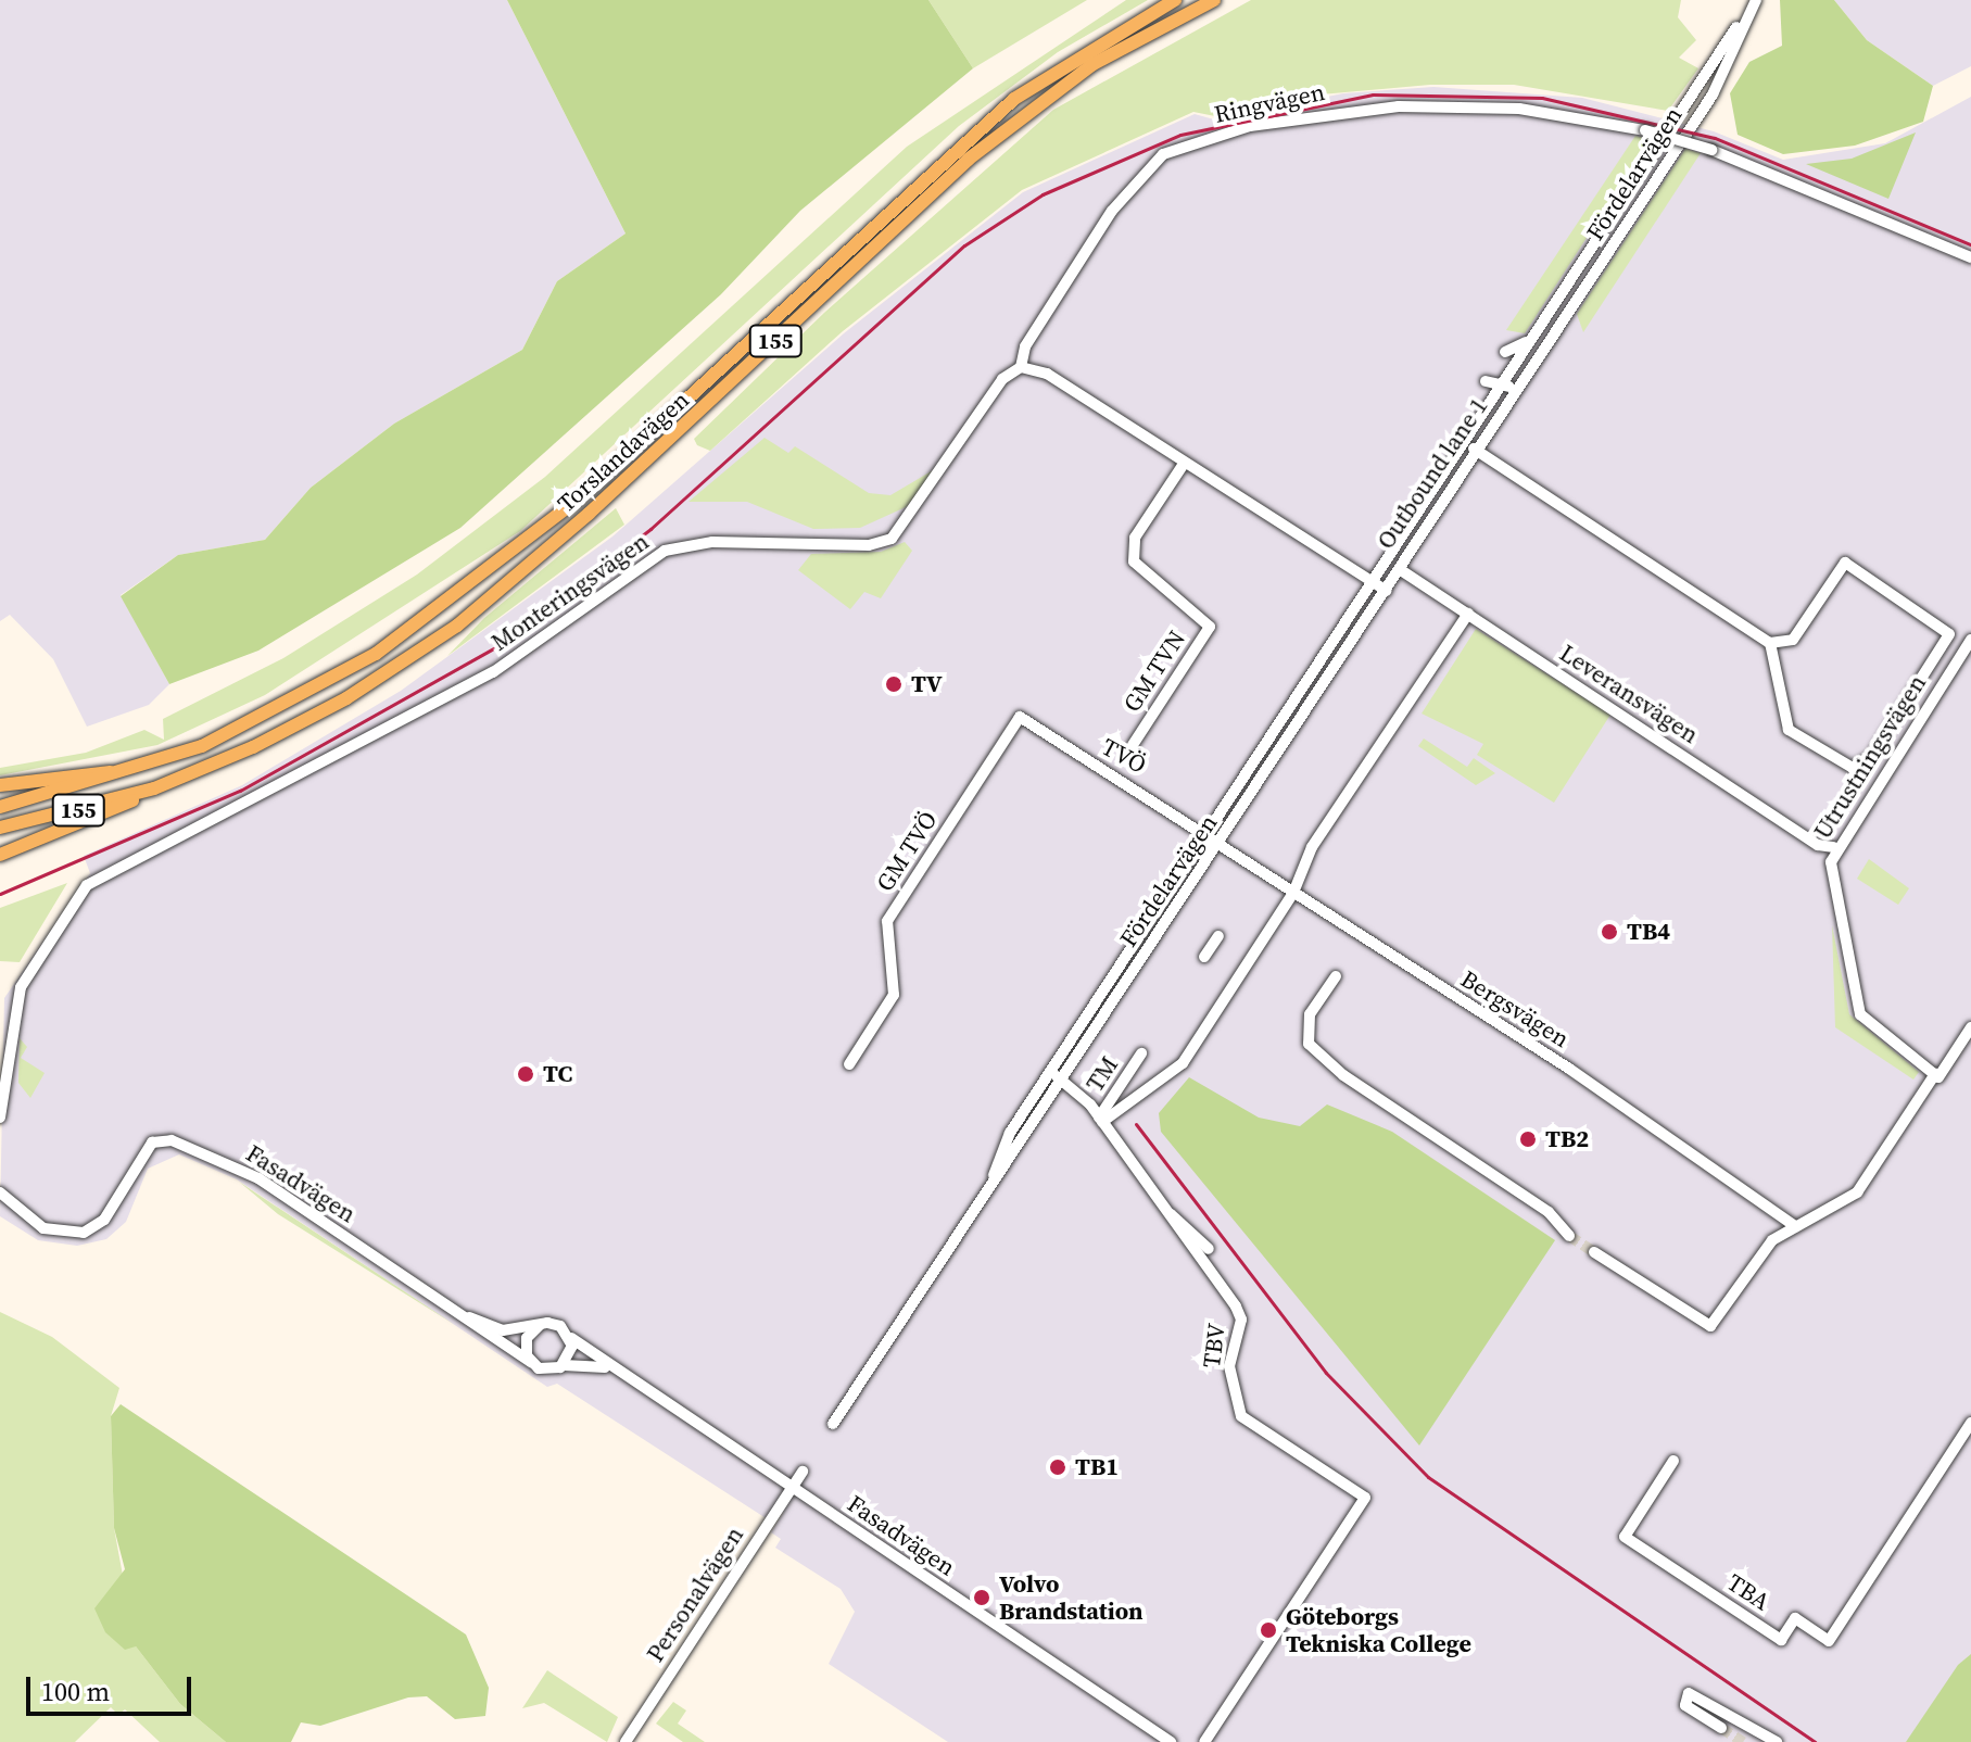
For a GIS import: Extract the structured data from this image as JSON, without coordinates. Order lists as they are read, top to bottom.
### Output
{
  "streets": {
    "main road": ["155", "Torslandavägen"],
    "street": [
      "Ringvägen",
      "Fördelarvägen",
      "Outbound lane 1",
      "Monteringsvägen",
      "GM TVN",
      "Leveransvägen",
      "TVÖ",
      "Utrustningsvägen",
      "GM TVÖ",
      "Bergsvägen",
      "TM",
      "Fasadvägen",
      "TBV",
      "TBA",
      "Personalvägen"
    ]
  },
  "crossings": [
    ["Ringvägen", "Monteringsvägen"],
    ["Fördelarvägen", "Outbound lane 1"],
    ["Fördelarvägen", "TVÖ"],
    ["Fördelarvägen", "Bergsvägen"],
    ["Fördelarvägen", "TBV"],
    ["Leveransvägen", "Utrustningsvägen"],
    ["TVÖ", "GM TVÖ"],
    ["TVÖ", "Bergsvägen"],
    ["TM", "TBV"],
    ["Fasadvägen", "Personalvägen"]
  ],
  "places": [
    "TV",
    "TB4",
    "TC",
    "TB2",
    "TB1",
    "Volvo Brandstation",
    "Göteborgs Tekniska College"
  ],
  "scale_bar": "100 m"
}
